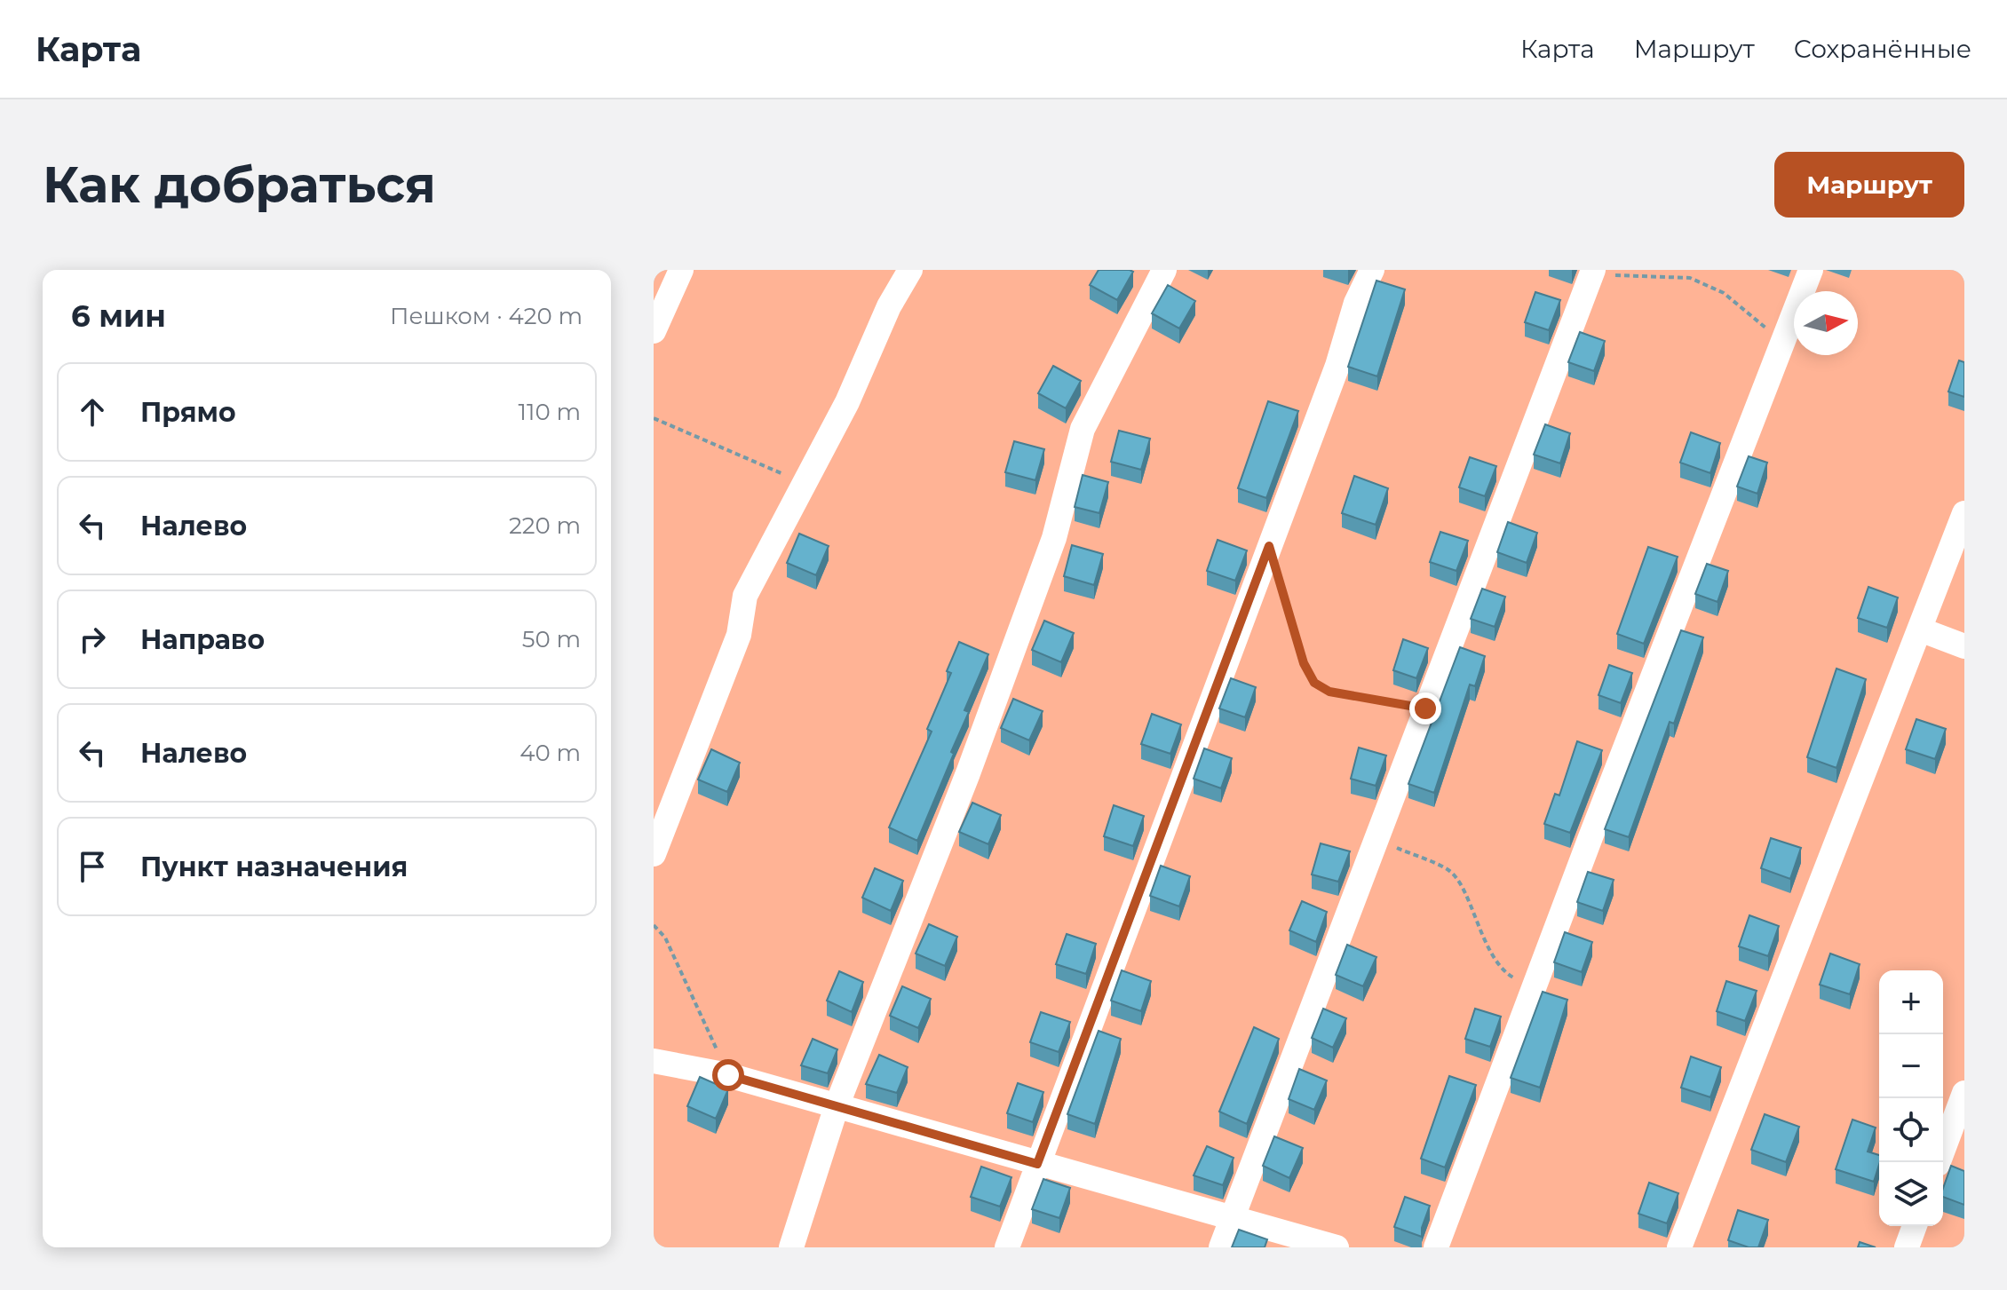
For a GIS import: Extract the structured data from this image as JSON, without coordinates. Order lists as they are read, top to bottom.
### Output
{
  "north": "right",
  "page": {
    "header": "Карта",
    "nav": ["Карта", "Маршрут", "Сохранённые"],
    "buttons": "Маршрут",
    "title": "Как добраться",
    "heading": ["6 мин", "Пешком · 420 m"],
    "list": [
      ["Прямо", "110 m"],
      ["Налево", "220 m"],
      ["Направо", "50 m"],
      ["Налево", "40 m"],
      "Пункт назначения"
    ],
    "map_buttons": ["+", "−"]
  }
}
